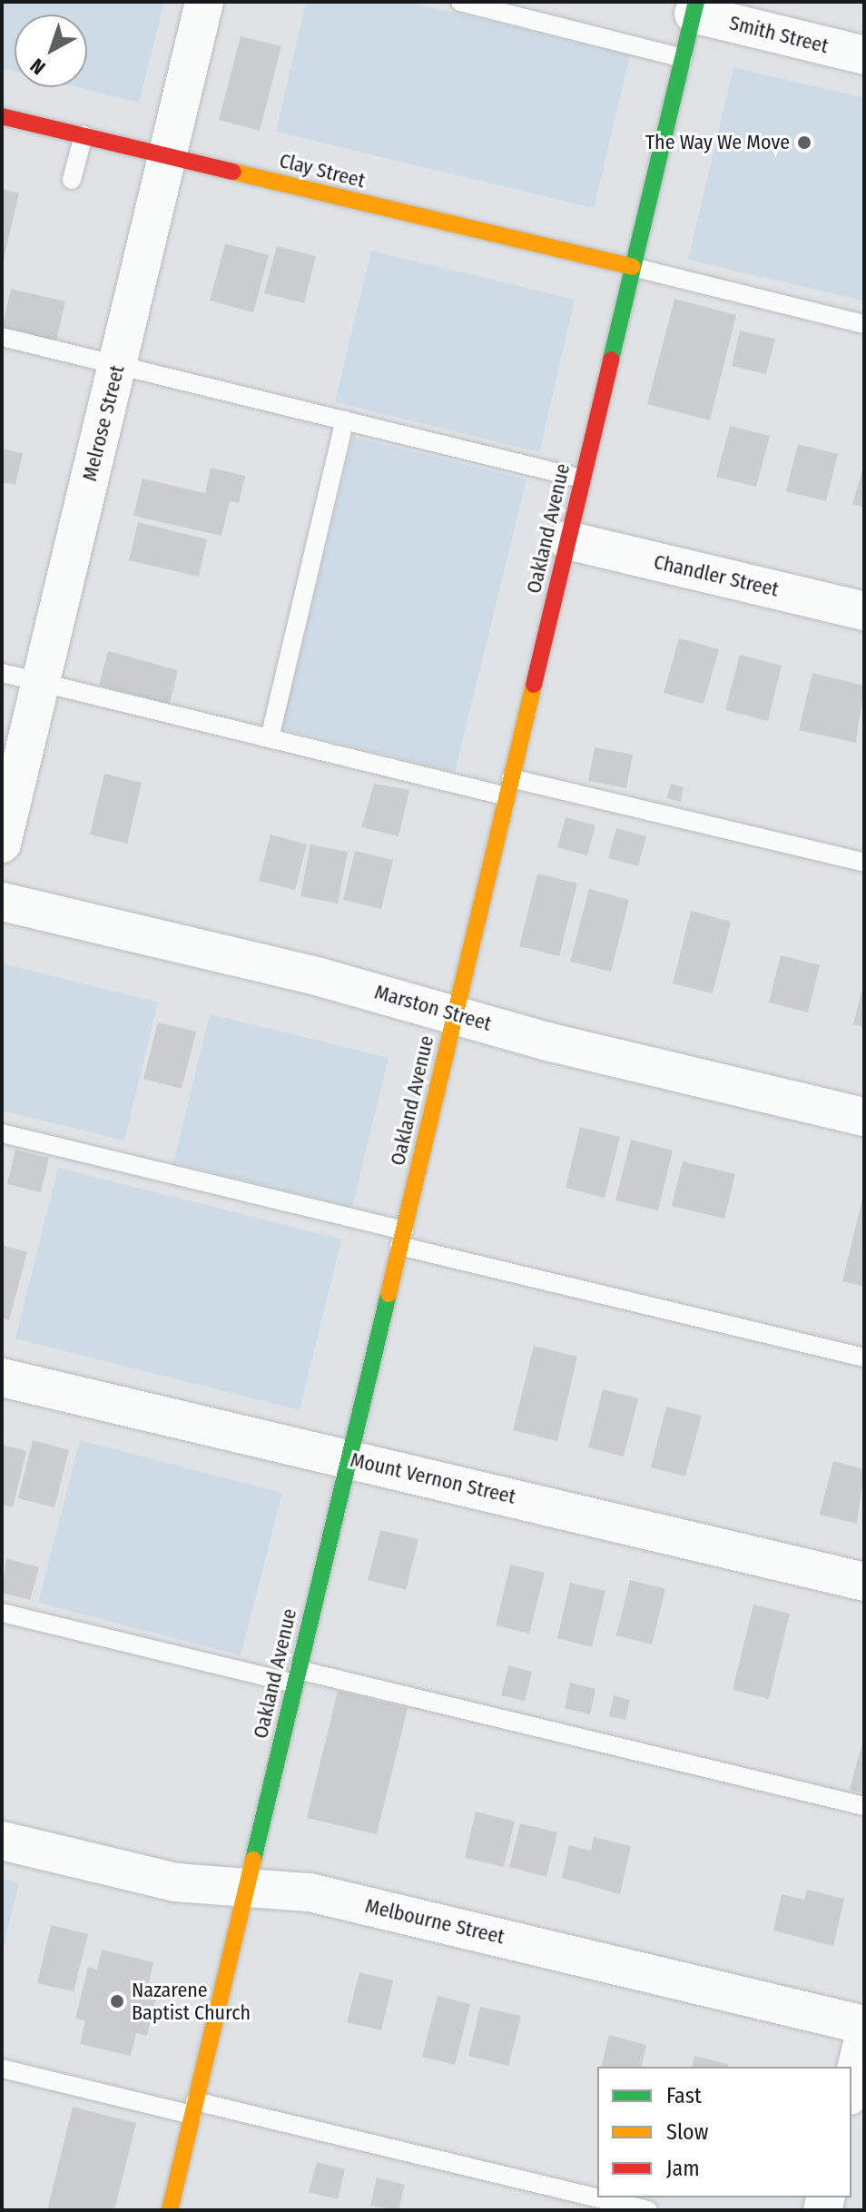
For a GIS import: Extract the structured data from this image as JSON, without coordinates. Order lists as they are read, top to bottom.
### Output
{
  "streets": {
    "street": [
      "Smith Street",
      "Clay Street",
      "Melrose Street",
      "Oakland Avenue",
      "Chandler Street",
      "Marston Street",
      "Mount Vernon Street",
      "Melbourne Street"
    ]
  },
  "crossings": [
    ["Smith Street", "Oakland Avenue"],
    ["Clay Street", "Melrose Street"],
    ["Clay Street", "Oakland Avenue"],
    ["Oakland Avenue", "Chandler Street"],
    ["Oakland Avenue", "Marston Street"],
    ["Oakland Avenue", "Mount Vernon Street"],
    ["Oakland Avenue", "Melbourne Street"]
  ],
  "places": ["The Way We Move", "Nazarene Baptist Church"],
  "legend": ["Fast", "Slow", "Jam"],
  "north": "bottom left"
}
